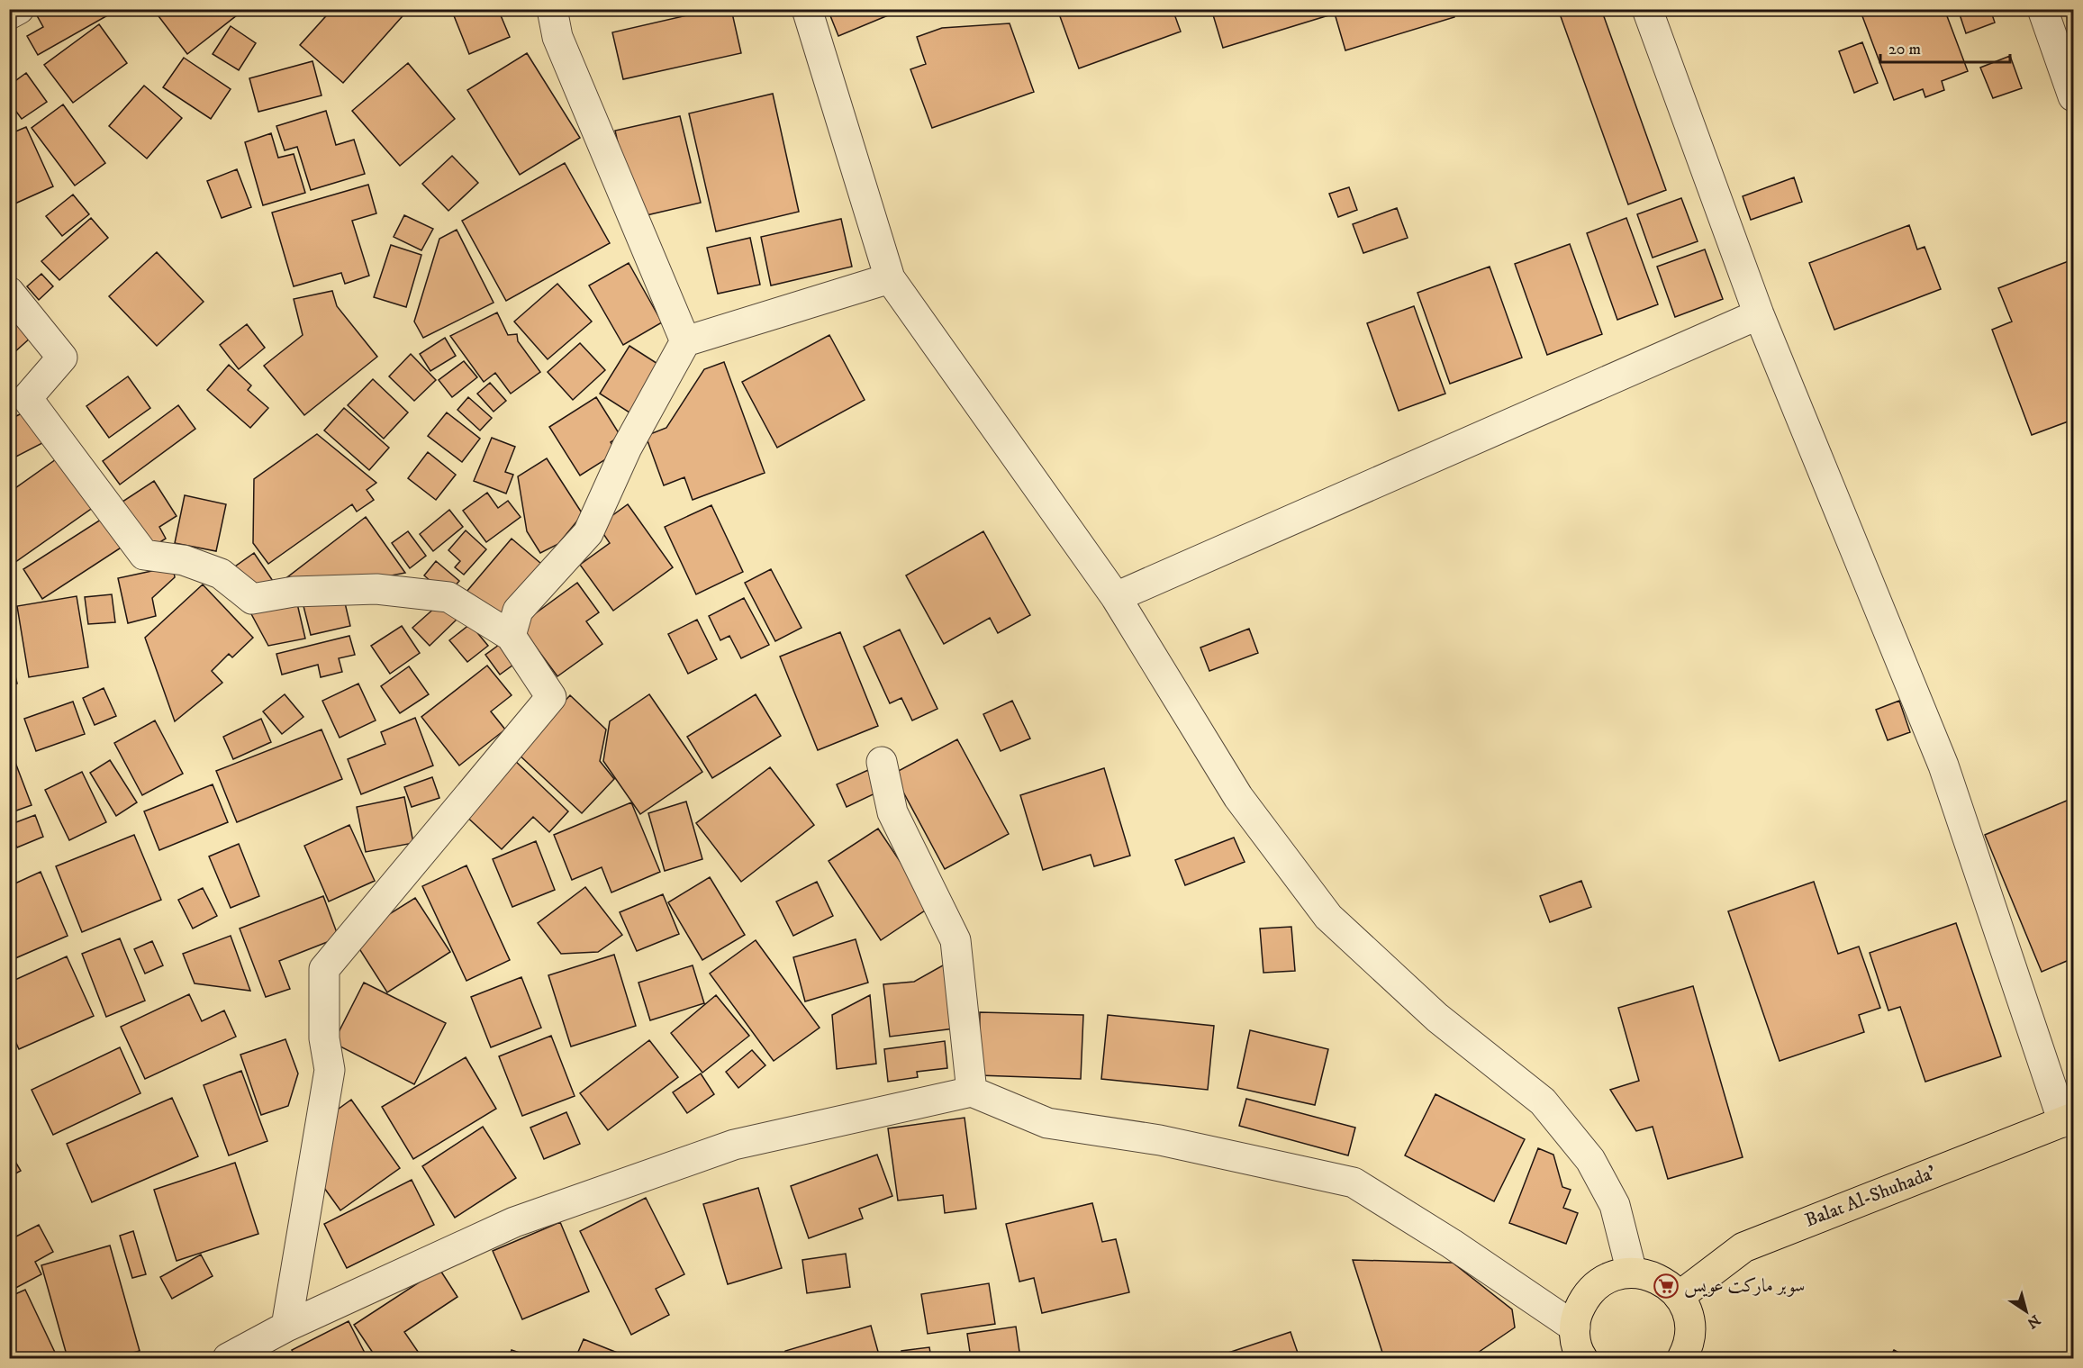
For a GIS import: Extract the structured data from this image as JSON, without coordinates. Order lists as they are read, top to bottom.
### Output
{
  "streets": {
    "main road": ["Balat Al-Shuhada'"]
  },
  "places": {
    "supermarket": ["سوبر ماركت عويس"]
  },
  "scale_bar": "20 m",
  "north": "bottom right"
}
